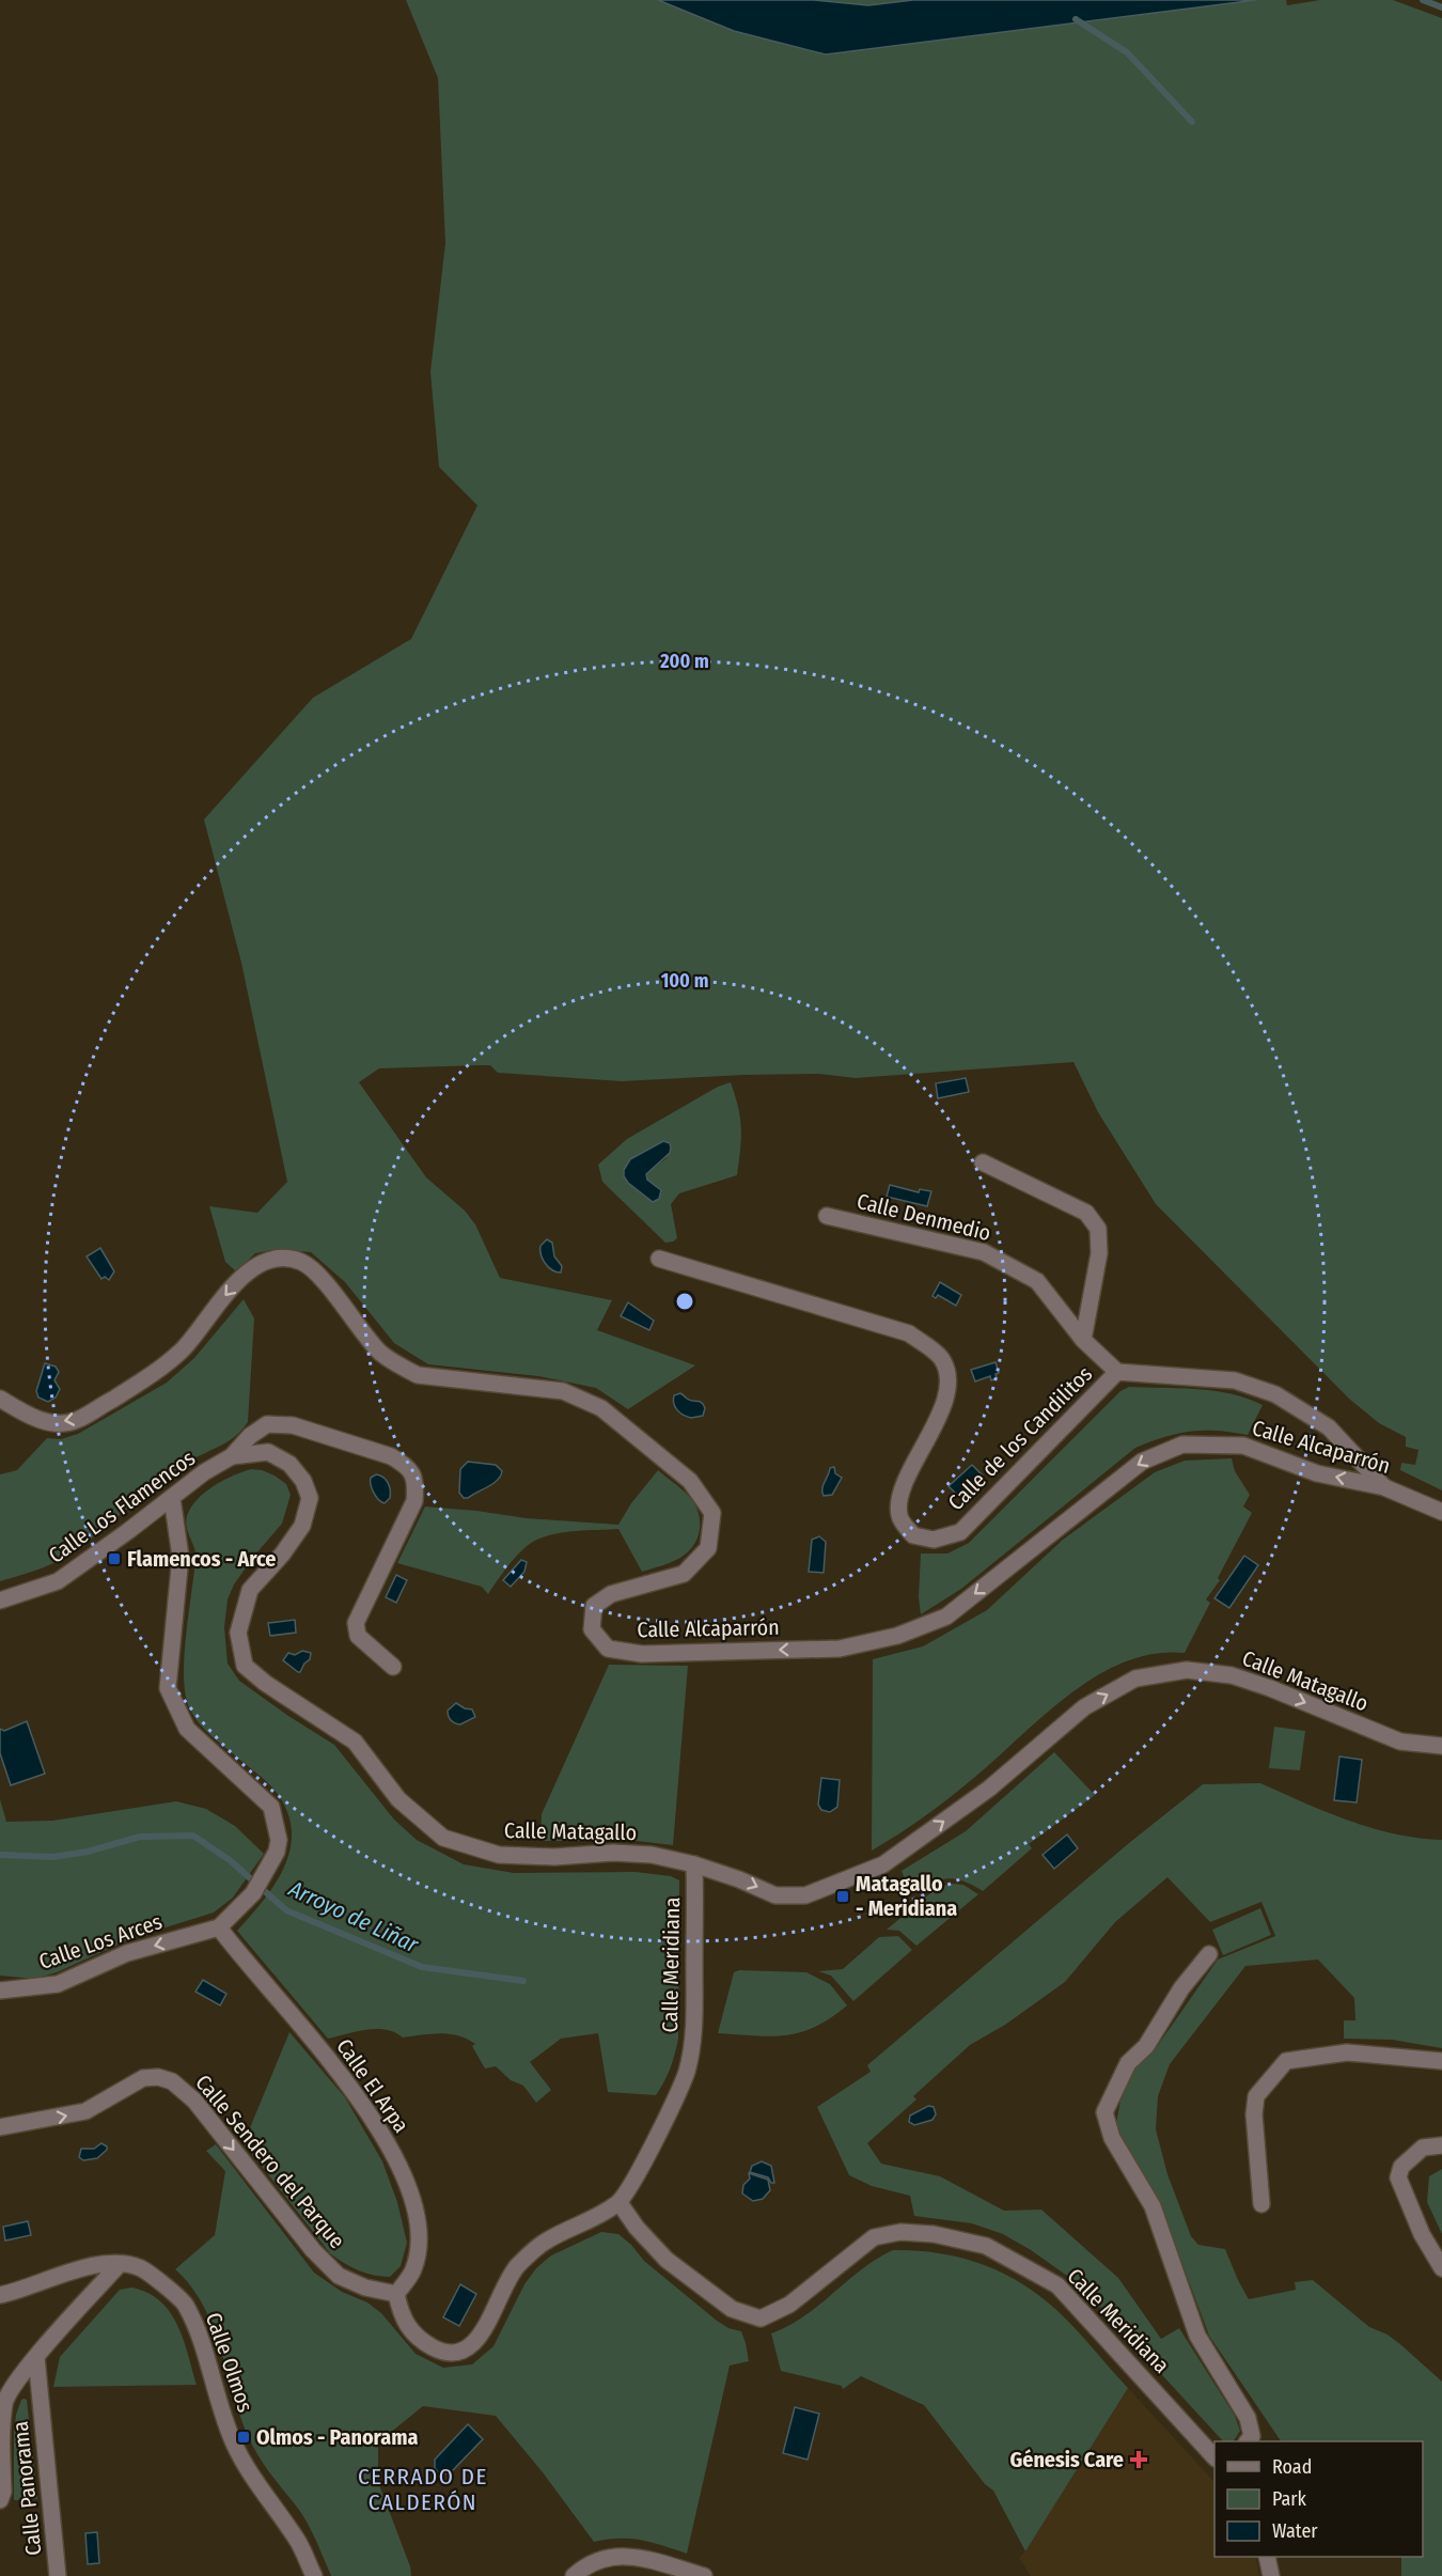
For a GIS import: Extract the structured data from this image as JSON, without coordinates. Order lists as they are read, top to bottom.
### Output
{
  "streets": {
    "street": [
      "Calle Denmedio",
      "Calle de los Candilitos",
      "Calle Alcaparrón",
      "Calle Los Flamencos",
      "Calle Matagallo",
      "Calle Los Arces",
      "Calle Meridiana",
      "Calle El Arpa",
      "Calle Sendero del Parque",
      "Calle Olmos",
      "Calle Panorama"
    ]
  },
  "crossings": [
    ["Calle Denmedio", "Calle de los Candilitos"],
    ["Calle de los Candilitos", "Calle Alcaparrón"],
    ["Calle Los Flamencos", "Calle Matagallo"],
    ["Calle Matagallo", "Calle Meridiana"],
    ["Calle Los Arces", "Calle El Arpa"],
    ["Calle Meridiana", "Calle El Arpa"],
    ["Calle Meridiana", "Calle Sendero del Parque"],
    ["Calle El Arpa", "Calle Sendero del Parque"]
  ],
  "one_way": ["Calle Matagallo", "Calle Los Arces", "Calle Sendero del Parque"],
  "districts": ["CERRADO DE CALDERÓN"],
  "water": ["Arroyo de Liñar"],
  "places": {
    "transit": ["Flamencos - Arce", "Matagallo - Meridiana", "Olmos - Panorama"],
    "health": ["Génesis Care"]
  },
  "legend": ["Road", "Park", "Water"],
  "rings": ["200 m", "100 m"]
}
